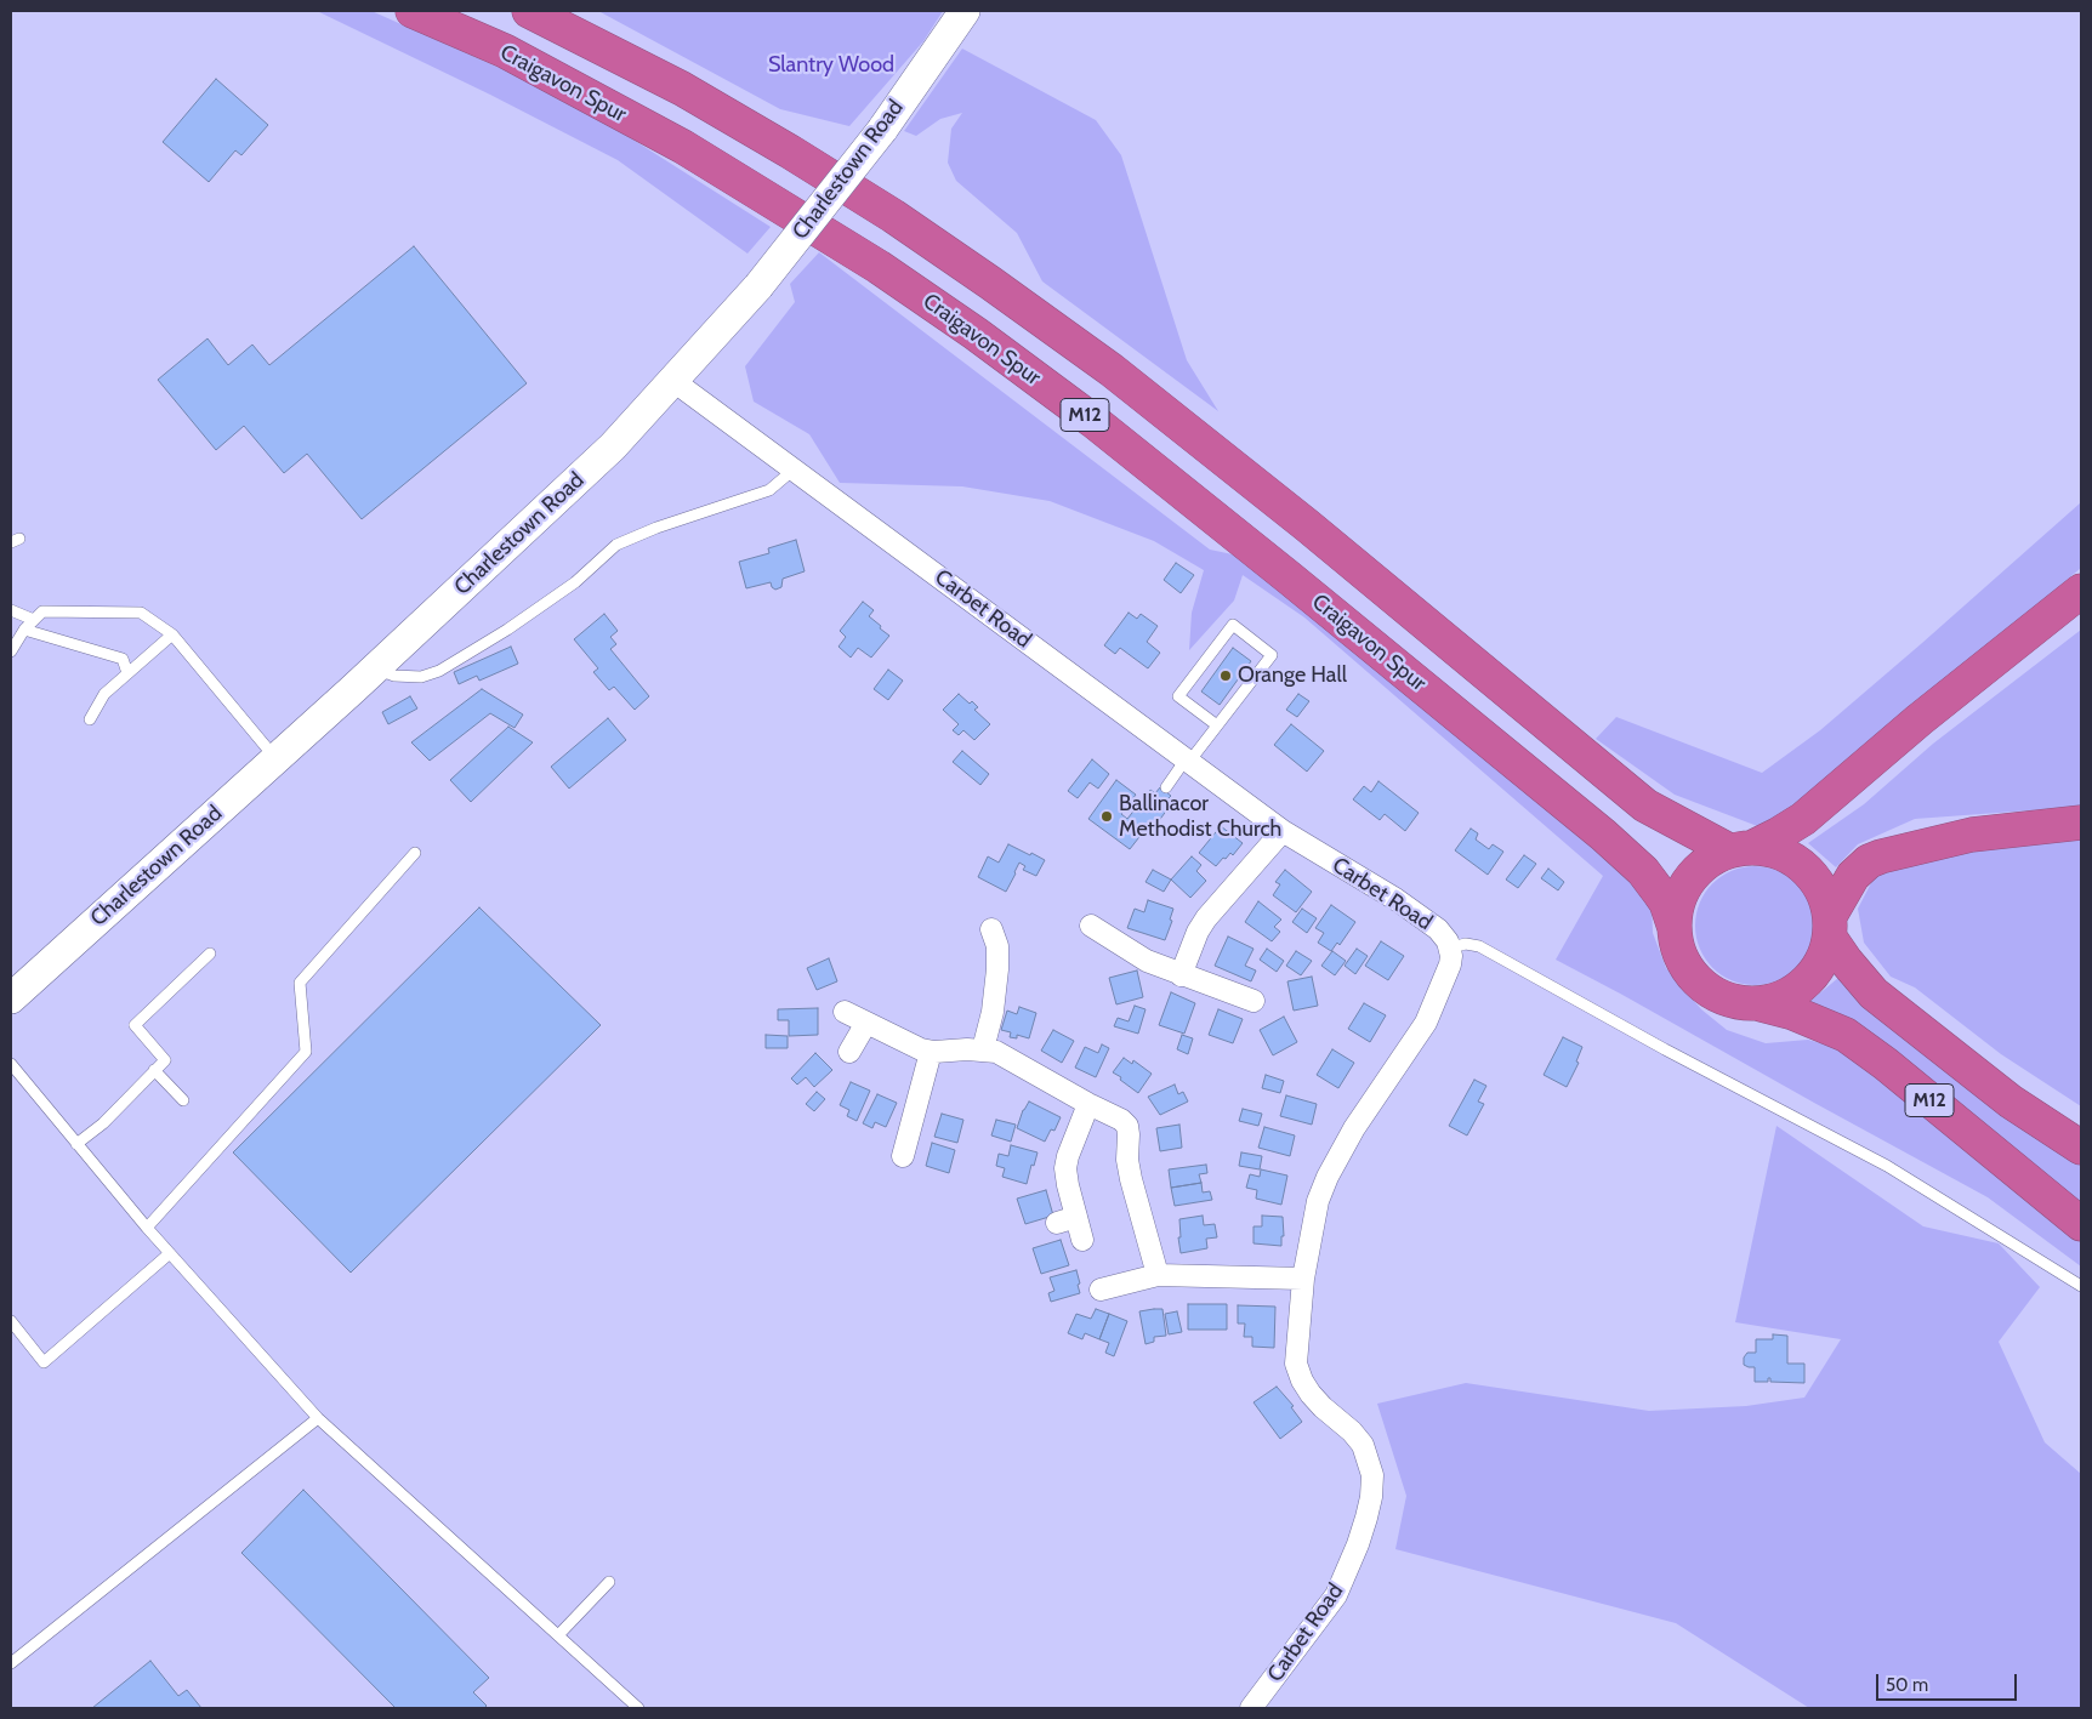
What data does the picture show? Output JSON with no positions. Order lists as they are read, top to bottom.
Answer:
{
  "streets": {
    "highway": ["Craigavon Spur", "M12"],
    "main road": ["Charlestown Road"],
    "street": ["Carbet Road"]
  },
  "crossings": [
    ["Craigavon Spur", "M12"],
    ["Charlestown Road", "Carbet Road"]
  ],
  "parks": ["Slantry Wood"],
  "places": ["Orange Hall", "Ballinacor Methodist Church"],
  "scale_bar": "50 m"
}
